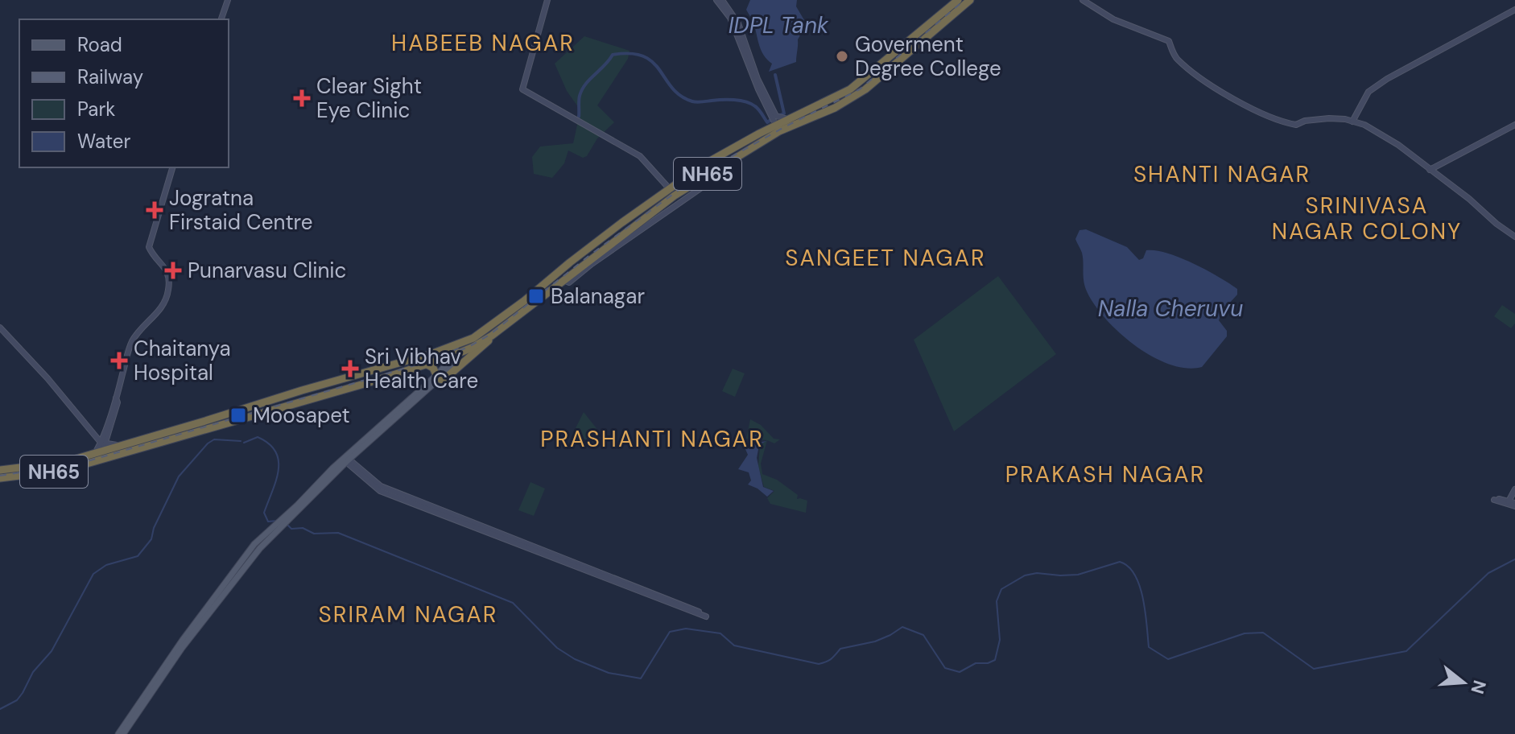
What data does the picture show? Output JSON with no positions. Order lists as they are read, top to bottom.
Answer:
{
  "streets": {
    "highway": ["NH65"]
  },
  "districts": [
    "HABEEB NAGAR",
    "SHANTI NAGAR",
    "SRINIVASA NAGAR COLONY",
    "SANGEET NAGAR",
    "PRASHANTI NAGAR",
    "PRAKASH NAGAR",
    "SRIRAM NAGAR"
  ],
  "water": ["IDPL Tank", "Nalla Cheruvu"],
  "places": {
    "other": ["Goverment Degree College"],
    "health": [
      "Clear Sight Eye Clinic",
      "Jogratna Firstaid Centre",
      "Punarvasu Clinic",
      "Chaitanya Hospital",
      "Sri Vibhav Health Care"
    ],
    "transit": ["Balanagar", "Moosapet"]
  },
  "legend": [
    "Road",
    "Railway",
    "Park",
    "Water"
  ],
  "north": "right"
}
